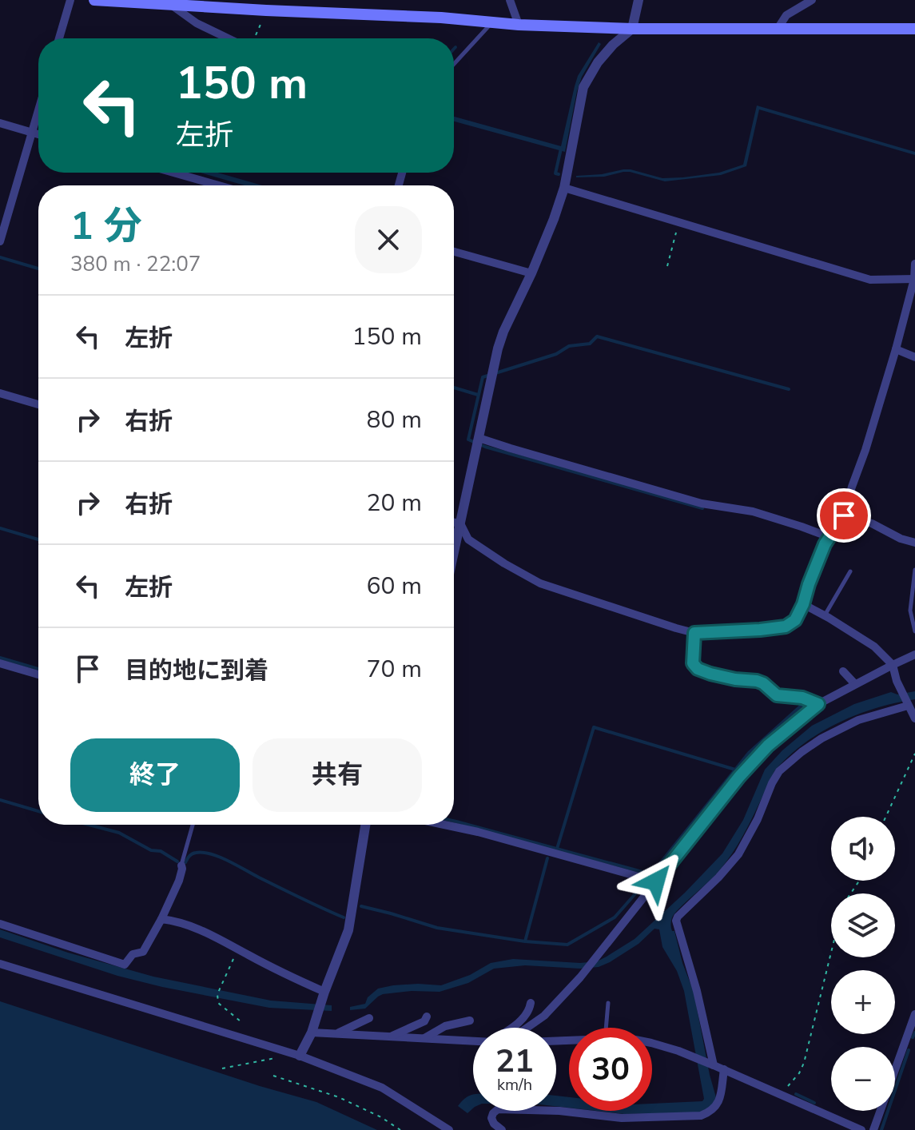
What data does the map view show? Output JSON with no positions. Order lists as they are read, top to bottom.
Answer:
{
  "page": {
    "turn": ["150 m", "左折"],
    "heading": ["1 分", "380 m · 22:07"],
    "list": [
      {
        "name": "左折",
        "value": "150 m"
      },
      {
        "name": "右折",
        "value": "80 m"
      },
      {
        "name": "右折",
        "value": "20 m"
      },
      {
        "name": "左折",
        "value": "60 m"
      },
      {
        "name": "目的地に到着",
        "value": "70 m"
      }
    ],
    "buttons": ["終了", "共有"],
    "map_buttons": ["+", "−"],
    "speed": "21 km/h",
    "limit": "30"
  }
}
